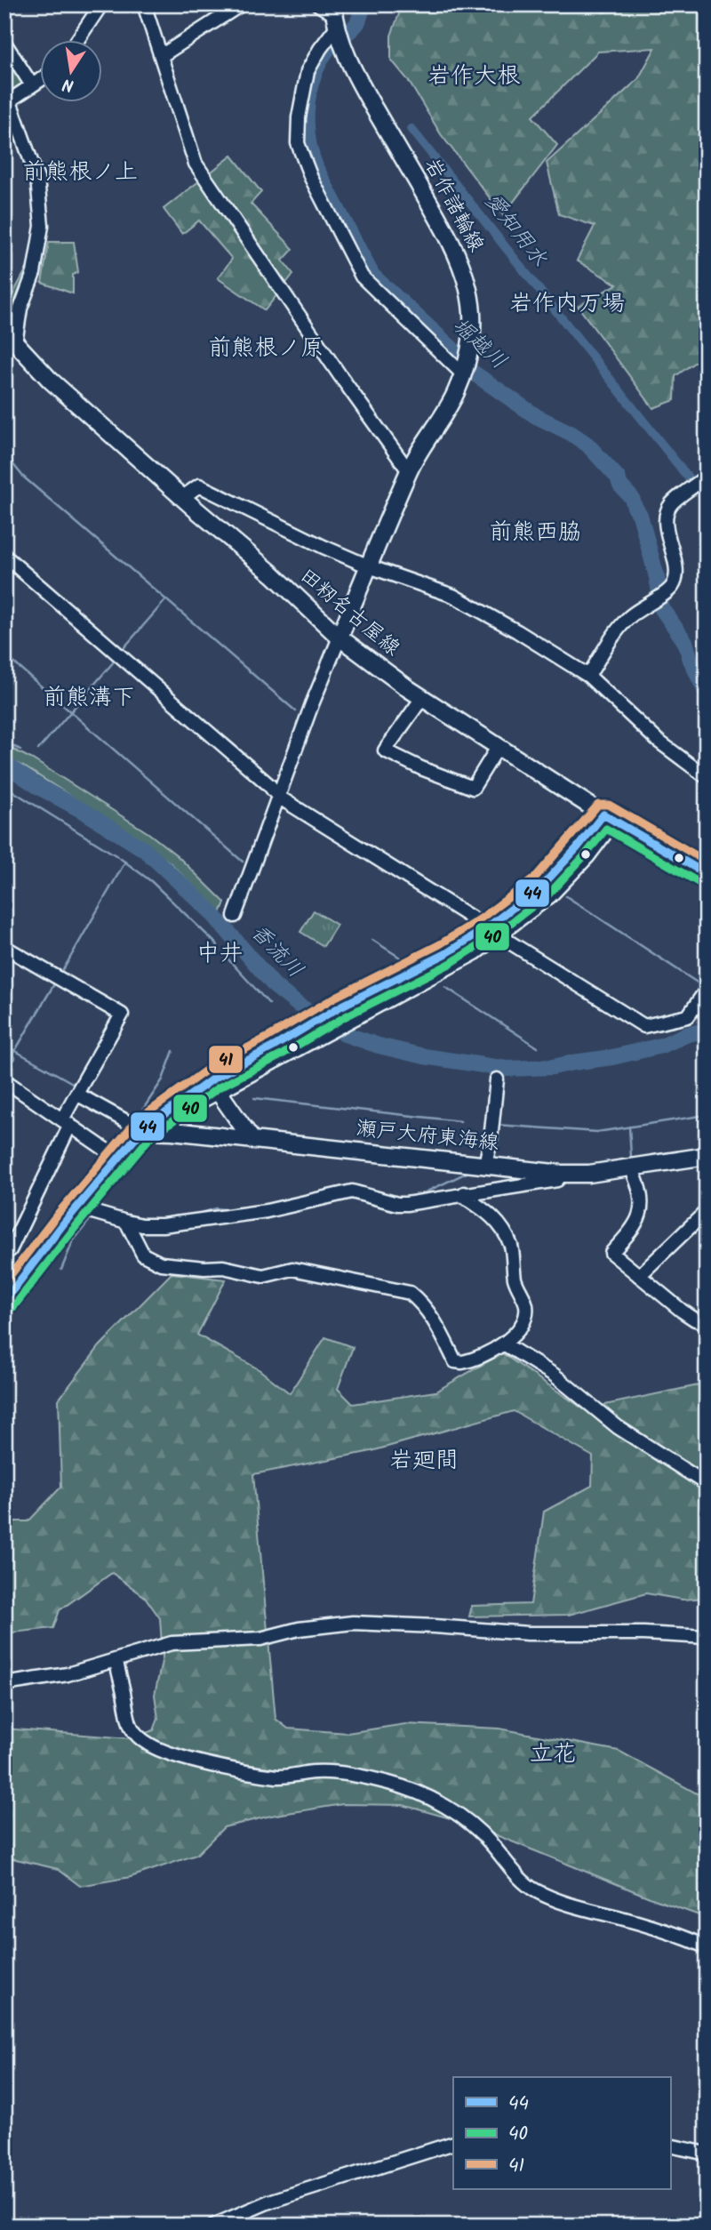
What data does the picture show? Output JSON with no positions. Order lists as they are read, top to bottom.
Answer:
{
  "streets": {
    "main road": ["岩作諸輪線", "田籾名古屋線", "瀬戸大府東海線"]
  },
  "crossings": [
    ["岩作諸輪線", "田籾名古屋線"]
  ],
  "districts": [
    "岩作大根",
    "前熊根ノ上",
    "岩作内万場",
    "前熊根ノ原",
    "前熊西脇",
    "前熊溝下",
    "中井",
    "岩廻間",
    "立花"
  ],
  "water": ["愛知用水", "堀越川", "香流川"],
  "lines": ["transit line 41", "transit line 44", "transit line 40"],
  "legend": ["44", "40", "41"],
  "north": "bottom"
}
